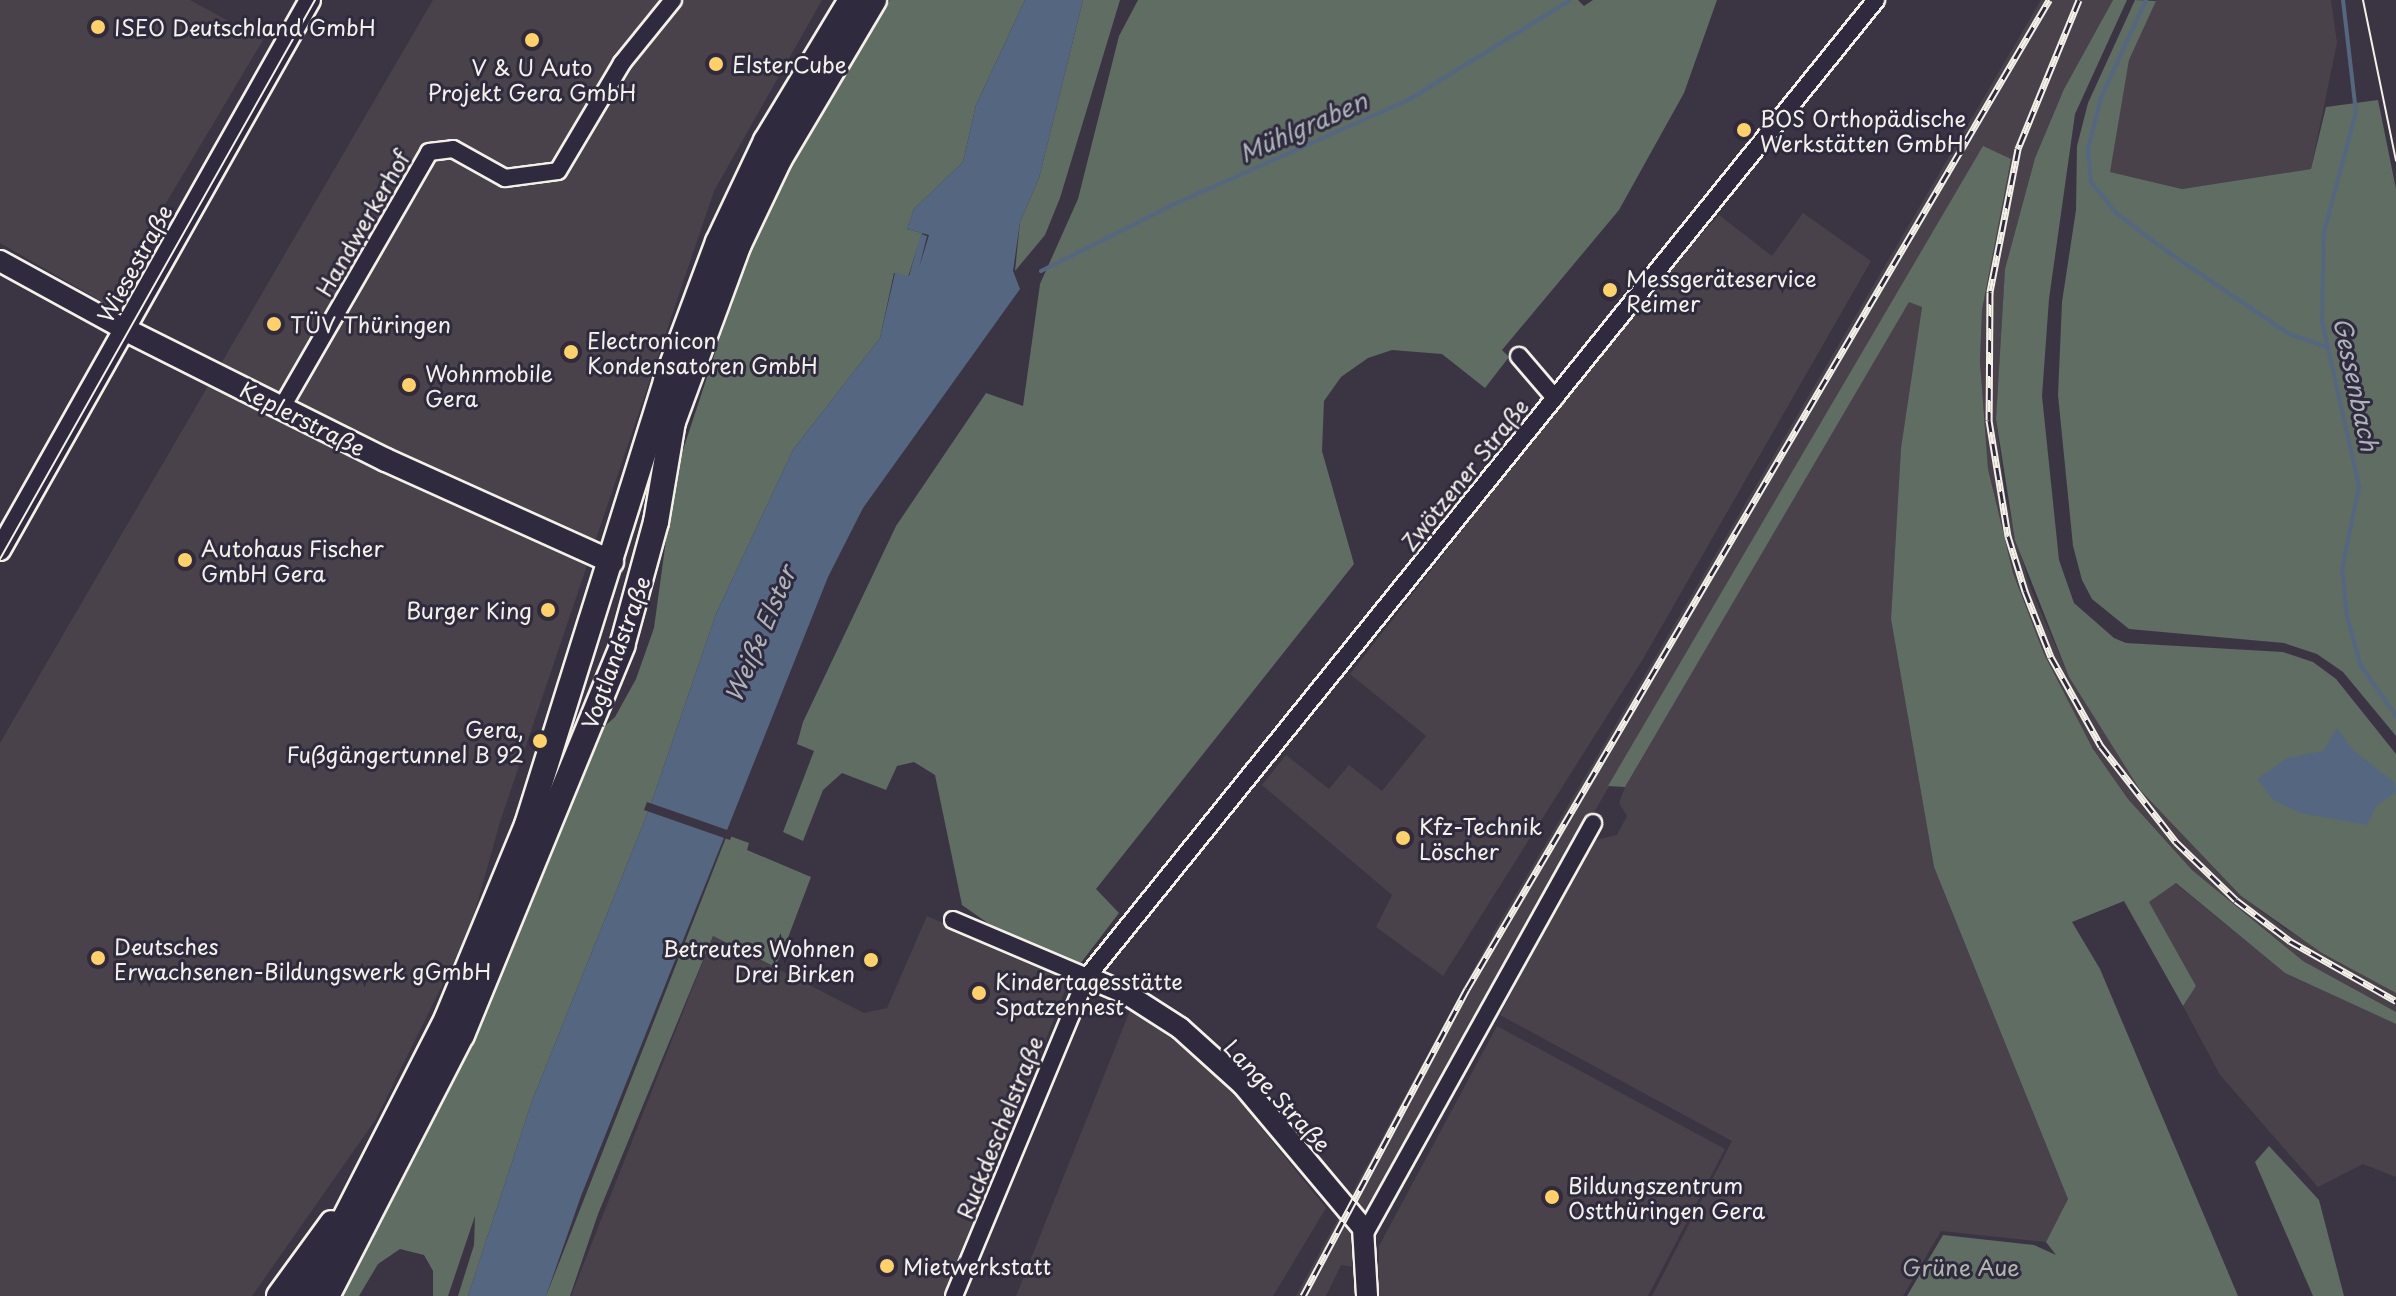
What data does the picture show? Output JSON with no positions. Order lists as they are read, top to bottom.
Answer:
{
  "streets": {
    "main road": ["Keplerstraße", "Vogtlandstraße"],
    "street": [
      "Handwerkerhof",
      "Wiesestraße",
      "Zwötzener Straße",
      "Lange Straße",
      "Ruckdeschelstraße"
    ]
  },
  "crossings": [
    ["Handwerkerhof", "Keplerstraße"],
    ["Wiesestraße", "Keplerstraße"],
    ["Keplerstraße", "Vogtlandstraße"],
    ["Zwötzener Straße", "Lange Straße"],
    ["Zwötzener Straße", "Ruckdeschelstraße"],
    ["Lange Straße", "Ruckdeschelstraße"]
  ],
  "water": ["Mühlgraben", "Gessenbach", "Weiße Elster"],
  "parks": ["Grüne Aue"],
  "places": [
    "ISEO Deutschland GmbH",
    "V & U Auto Projekt Gera GmbH",
    "ElsterCube",
    "BOS Orthopädische Werkstätten GmbH",
    "Messgeräteservice Reimer",
    "TÜV Thüringen",
    "Electronicon Kondensatoren GmbH",
    "Wohnmobile Gera",
    "Autohaus Fischer GmbH Gera",
    "Burger King",
    "Gera, Fußgängertunnel B 92",
    "Kfz-Technik Löscher",
    "Deutsches Erwachsenen-Bildungswerk gGmbH",
    "Betreutes Wohnen Drei Birken",
    "Kindertagesstätte Spatzennest",
    "Bildungszentrum Ostthüringen Gera",
    "Mietwerkstatt"
  ]
}
